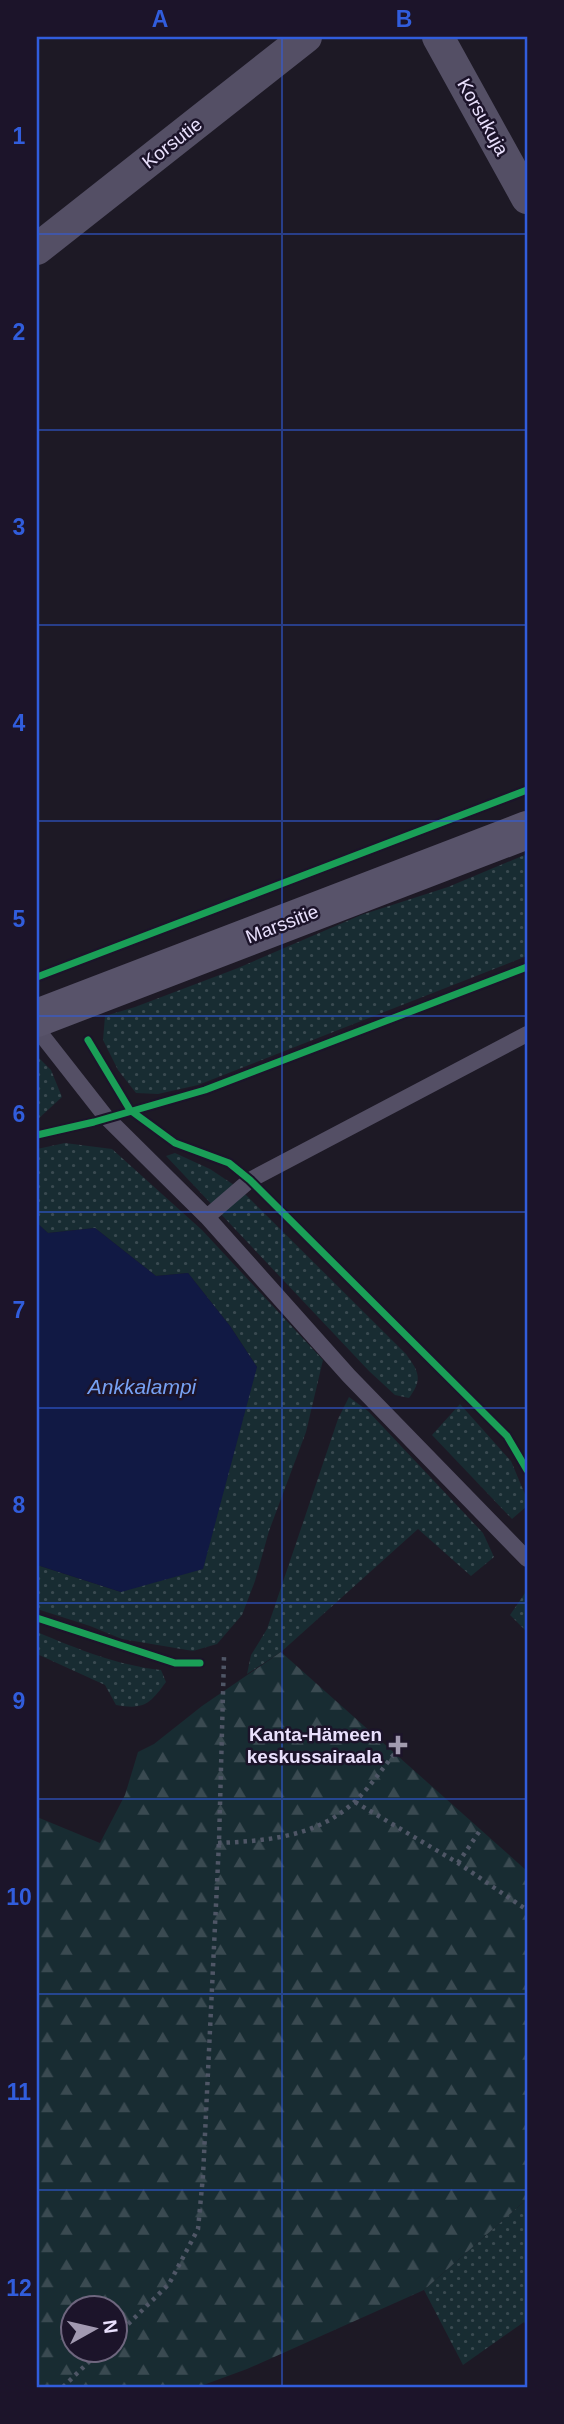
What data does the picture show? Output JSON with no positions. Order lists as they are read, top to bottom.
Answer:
{
  "streets": {
    "main road": ["Marssitie"],
    "street": ["Korsukuja", "Korsutie"]
  },
  "water": ["Ankkalampi"],
  "places": {
    "health": ["Kanta-Hämeen keskussairaala"]
  },
  "north": "right",
  "grid": {
    "columns": ["A", "B"],
    "rows": [
      "1",
      "2",
      "3",
      "4",
      "5",
      "6",
      "7",
      "8",
      "9",
      "10",
      "11",
      "12"
    ]
  }
}
